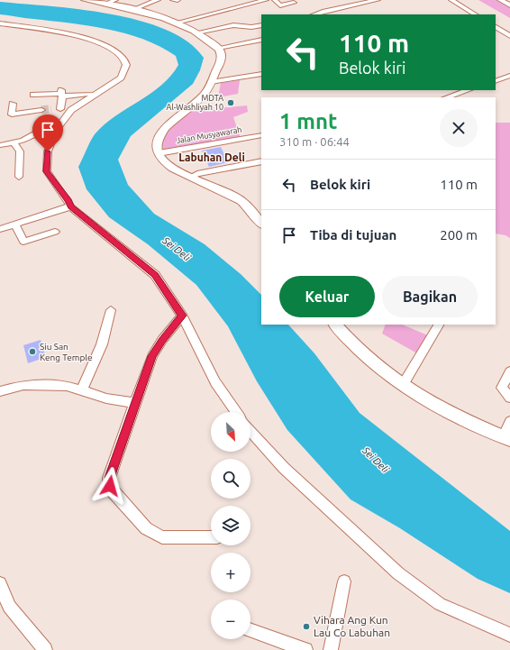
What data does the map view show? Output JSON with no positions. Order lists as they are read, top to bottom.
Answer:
{
  "streets": {
    "street": ["Jalan Musyawarah"]
  },
  "districts": ["Labuhan Deli"],
  "water": ["Sei Deli"],
  "places": ["MDTA Al-Washliyah 10", "Siu San Keng Temple", "Vihara Ang Kun Lau Co Labuhan"],
  "north": "bottom right",
  "page": {
    "turn": ["110 m", "Belok kiri"],
    "heading": ["1 mnt", "310 m · 06:44"],
    "list": [
      {
        "name": "Belok kiri",
        "value": "110 m"
      },
      {
        "name": "Tiba di tujuan",
        "value": "200 m"
      }
    ],
    "buttons": ["Keluar", "Bagikan"],
    "map_buttons": ["+", "−"]
  }
}
